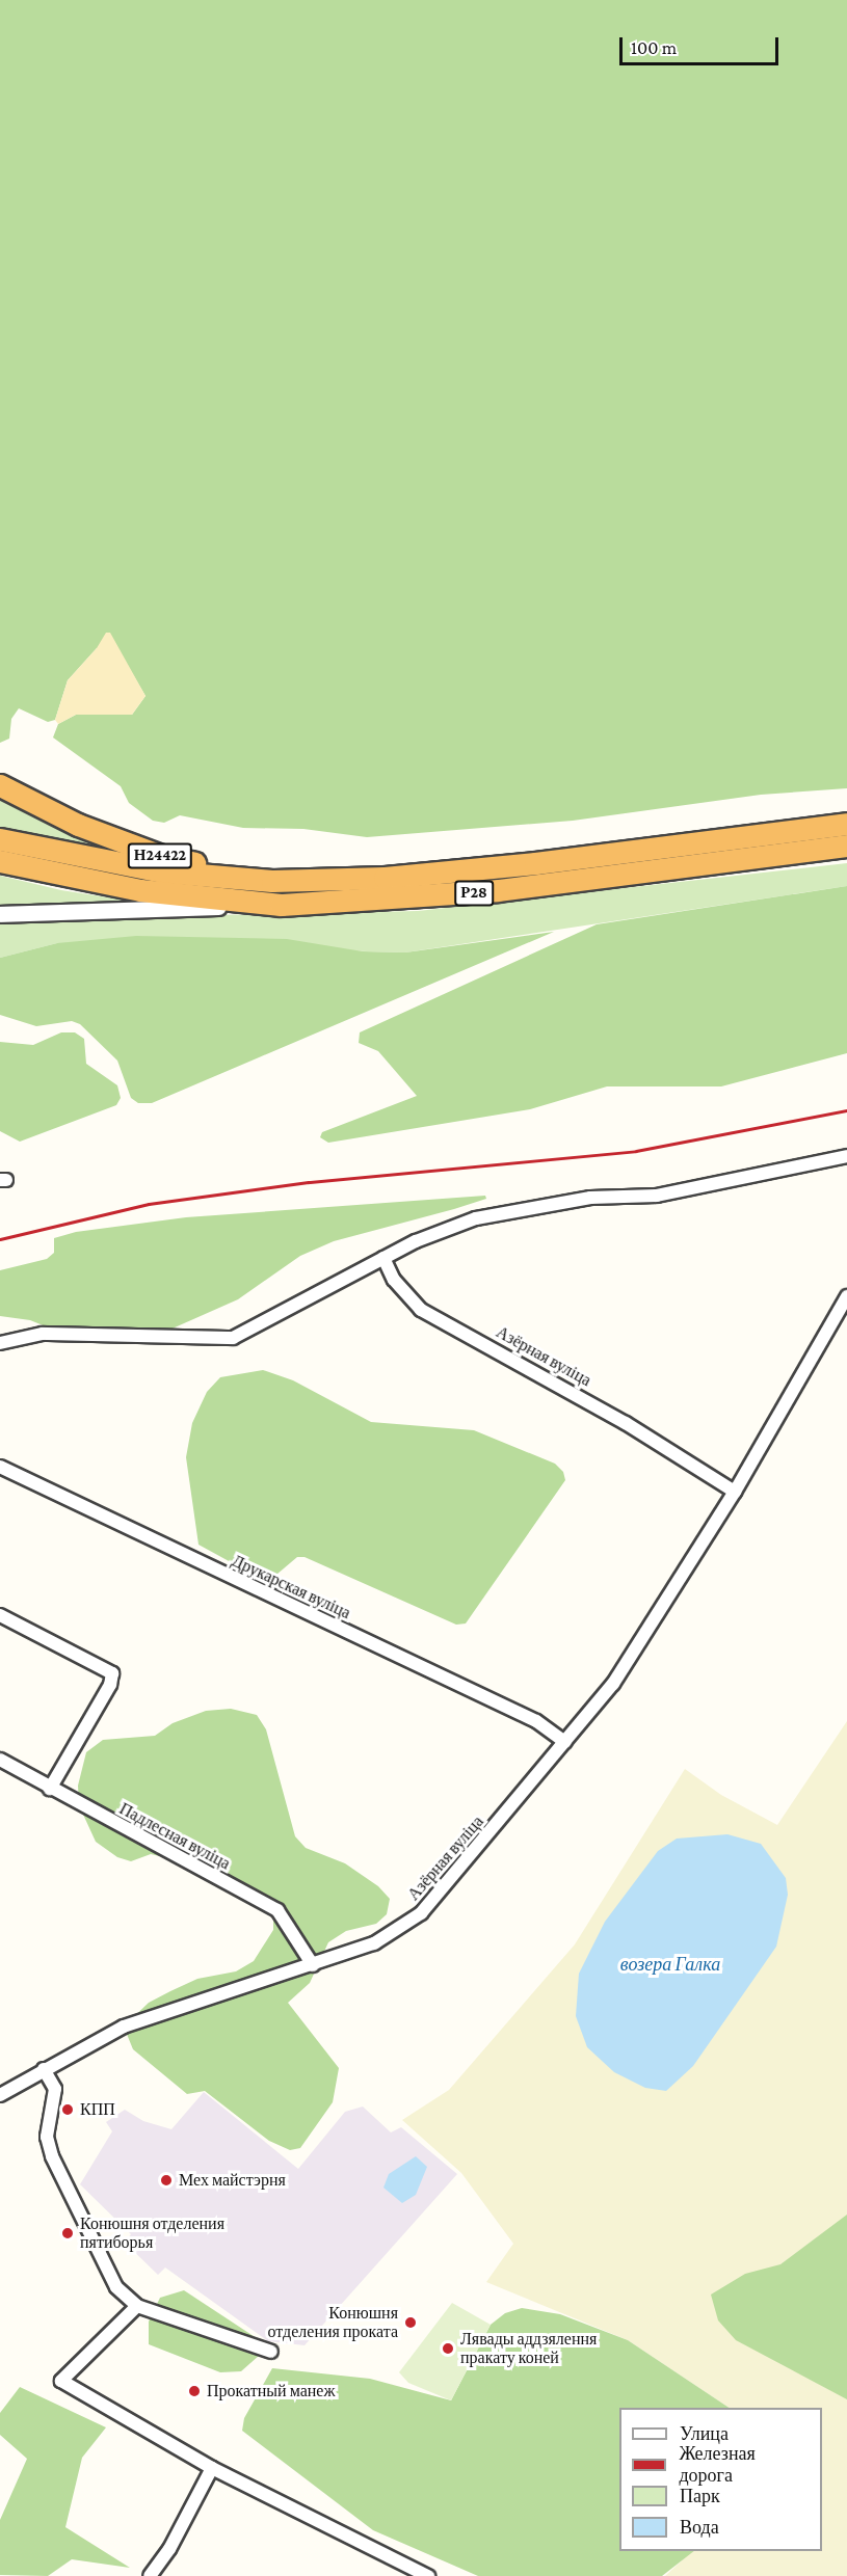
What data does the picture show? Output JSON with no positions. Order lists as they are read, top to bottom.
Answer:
{
  "streets": {
    "highway": ["Н24422", "Р28"],
    "street": ["Азёрная вуліца", "Друкарская вуліца", "Падлесная вуліца"]
  },
  "crossings": [
    ["Н24422", "Р28"],
    ["Азёрная вуліца", "Друкарская вуліца"],
    ["Азёрная вуліца", "Падлесная вуліца"]
  ],
  "water": ["возера Галка"],
  "places": [
    "КПП",
    "Мех майстэрня",
    "Конюшня отделения пятиборья",
    "Конюшня отделения проката",
    "Лявады аддзялення пракату коней",
    "Прокатный манеж"
  ],
  "legend": [
    "Улица",
    "Железная дорога",
    "Парк",
    "Вода"
  ],
  "scale_bar": "100 m"
}
